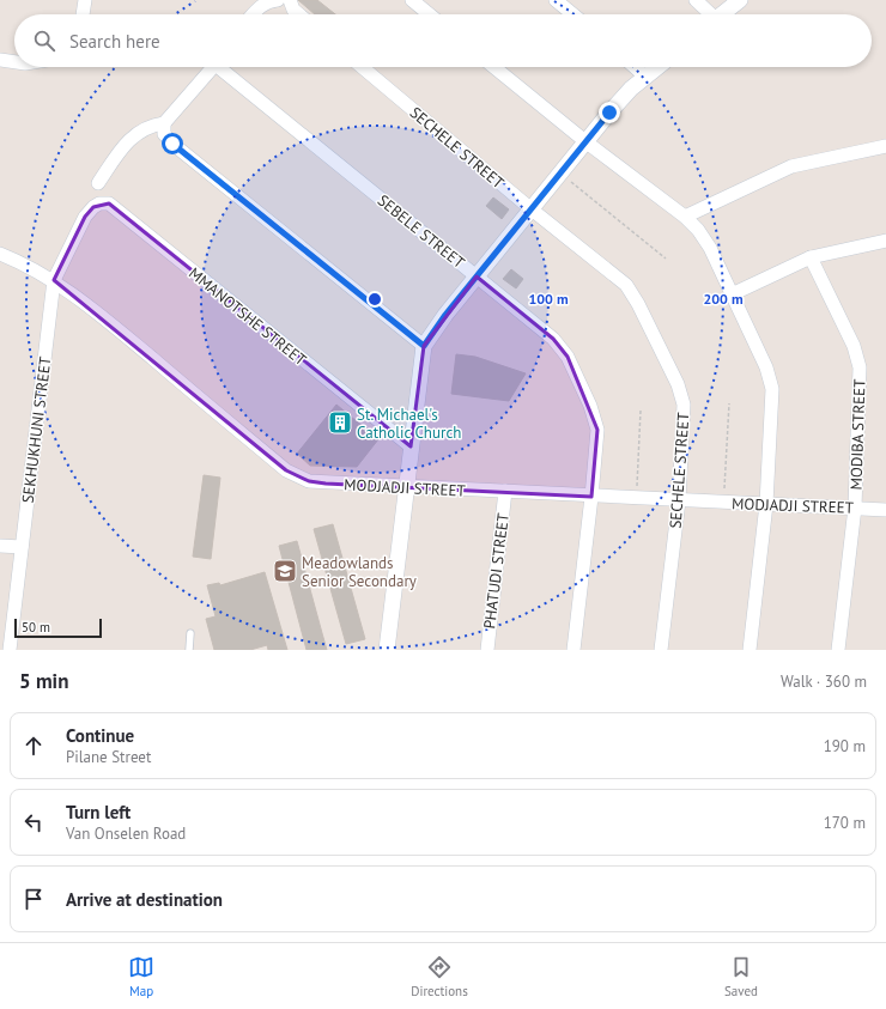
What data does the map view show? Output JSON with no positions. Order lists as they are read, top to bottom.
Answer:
{
  "streets": {
    "street": [
      "SECHELE STREET",
      "SEBELE STREET",
      "MMANOTSHE STREET",
      "SEKHUKHUNI STREET",
      "MODIBA STREET",
      "MODJADJI STREET",
      "PHATUDI STREET"
    ]
  },
  "crossings": [
    ["SECHELE STREET", "MODJADJI STREET"],
    ["SEBELE STREET", "MODJADJI STREET"],
    ["MMANOTSHE STREET", "SEKHUKHUNI STREET"],
    ["SEKHUKHUNI STREET", "MODJADJI STREET"],
    ["MODIBA STREET", "MODJADJI STREET"],
    ["MODJADJI STREET", "PHATUDI STREET"]
  ],
  "places": {
    "building": ["St. Michael's Catholic Church"],
    "school or university": ["Meadowlands Senior Secondary"]
  },
  "scale_bar": "50 m",
  "page": {
    "search": "Search here",
    "scale": "50 m",
    "heading": ["5 min", "Walk · 360 m"],
    "list": [
      ["Continue", "Pilane Street", "190 m"],
      ["Turn left", "Van Onselen Road", "170 m"],
      "Arrive at destination"
    ],
    "nav": ["Map", "Directions", "Saved"]
  },
  "rings": ["100 m", "200 m"]
}
